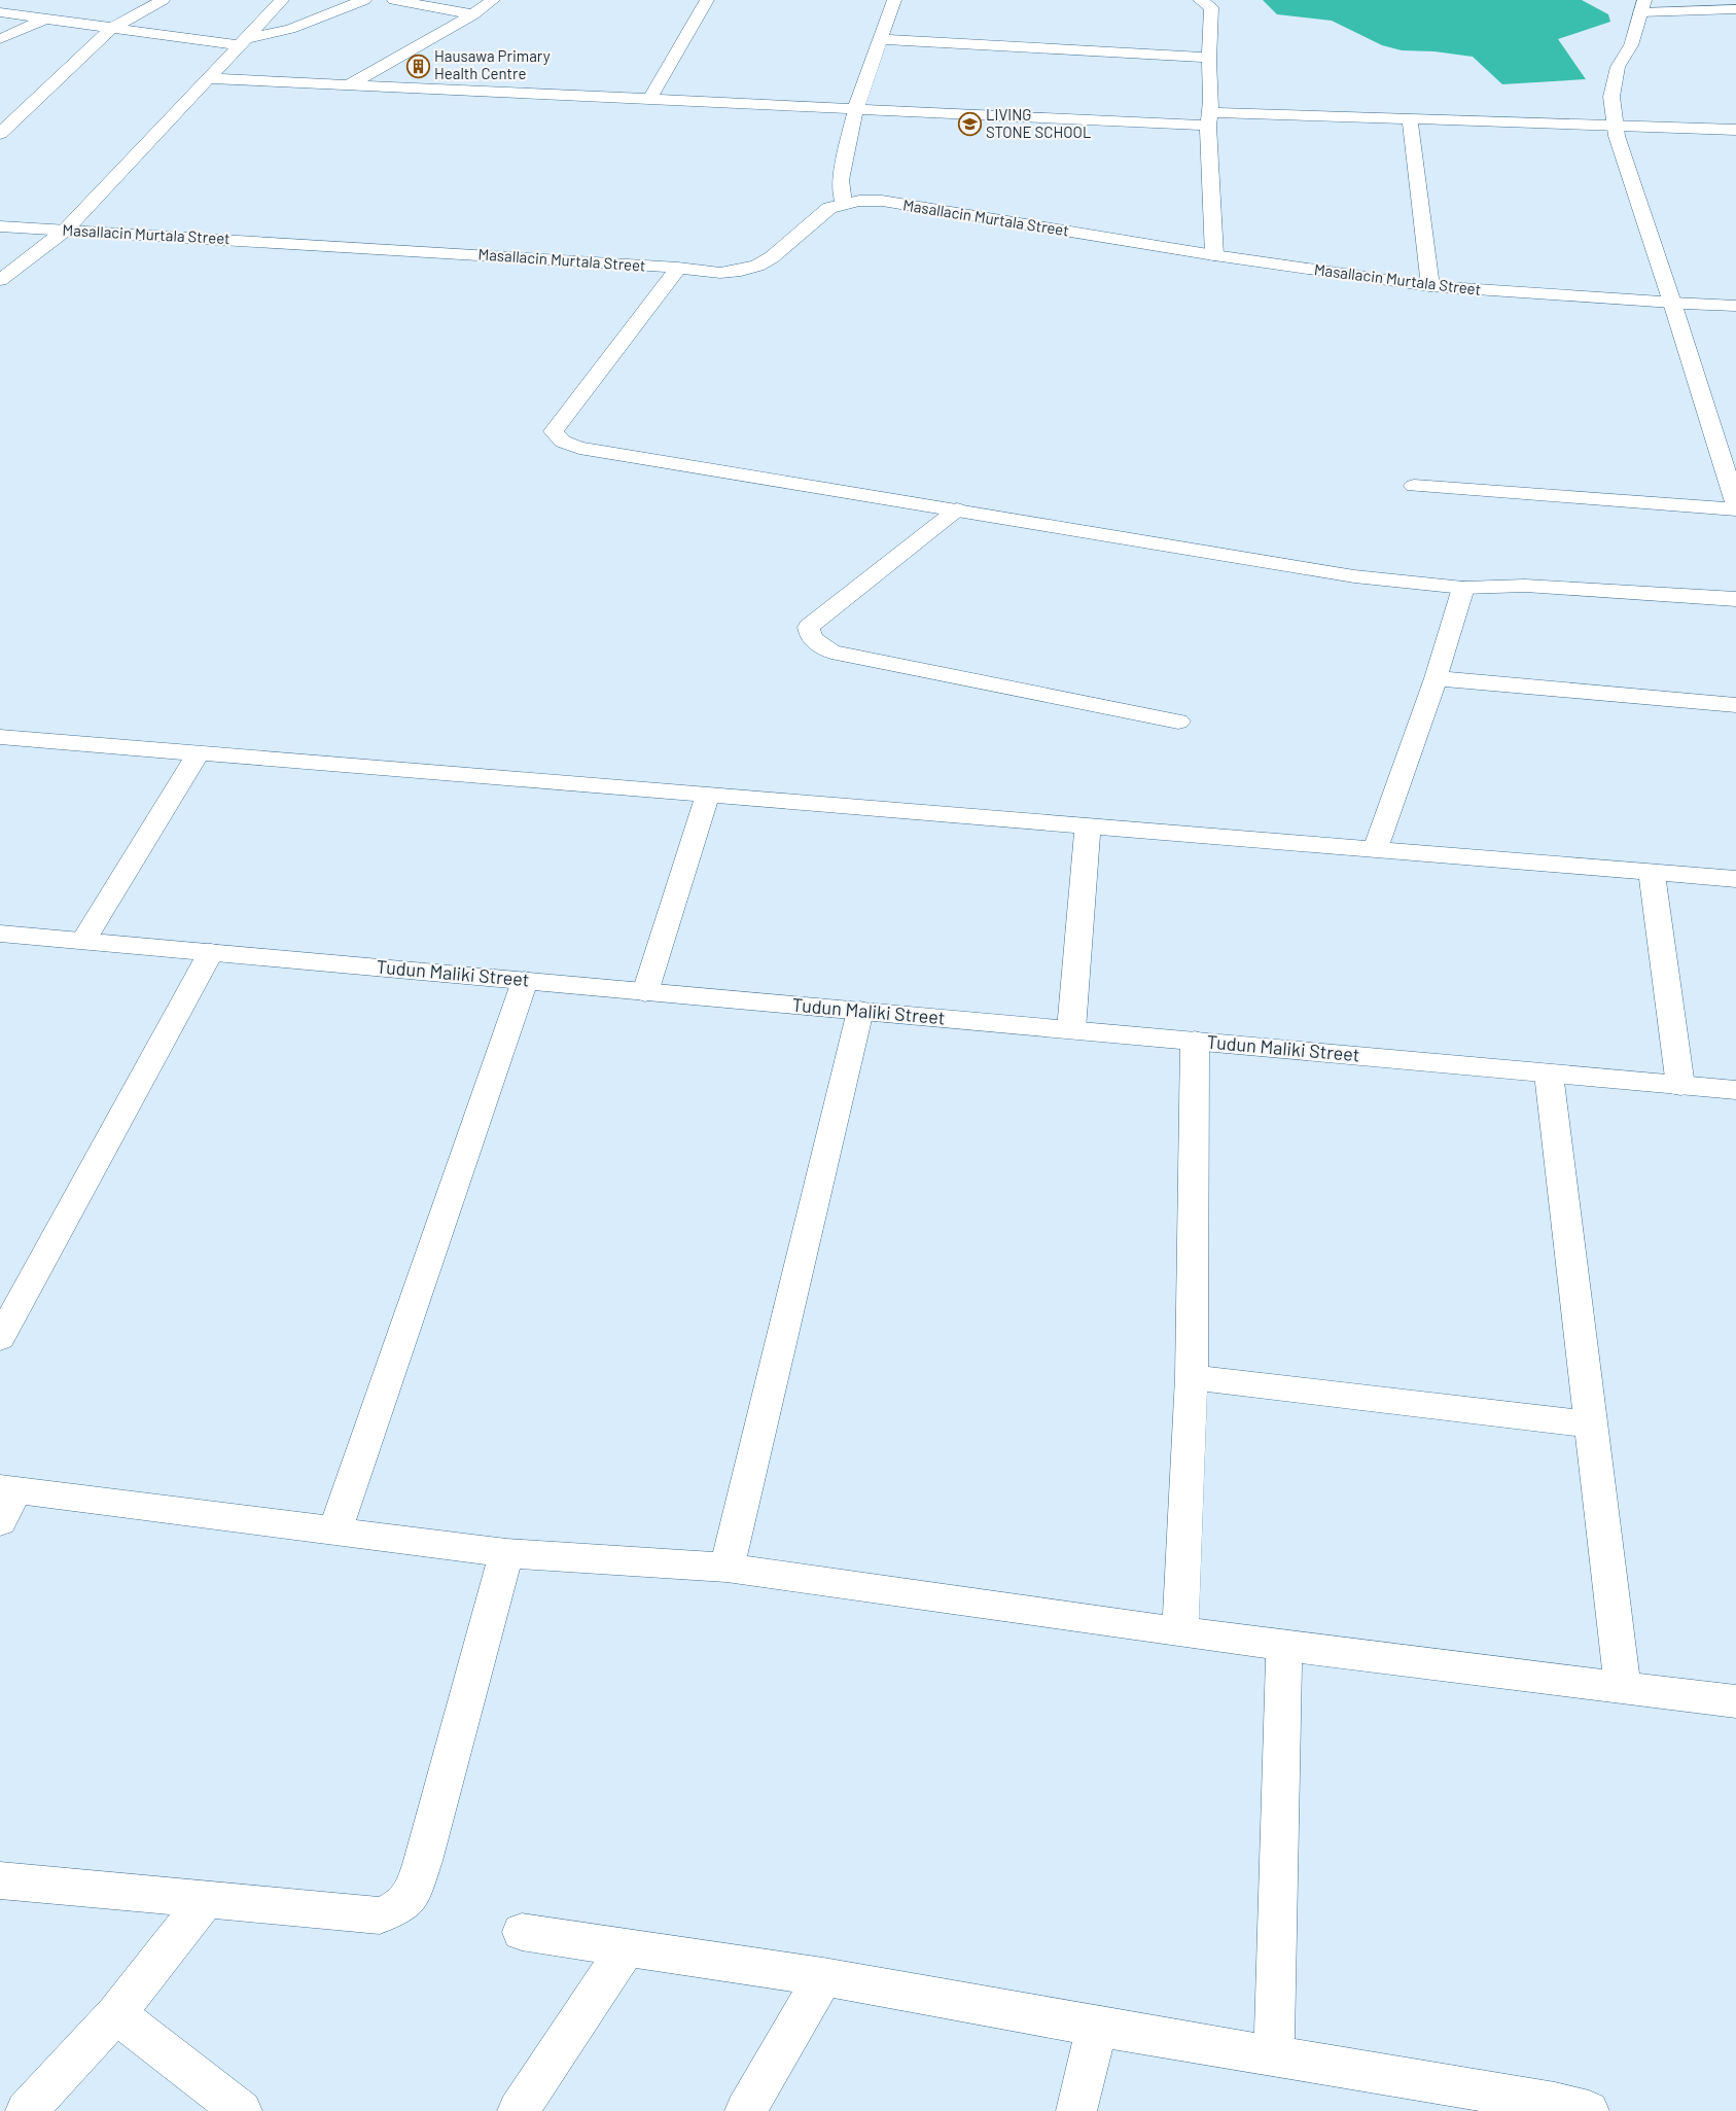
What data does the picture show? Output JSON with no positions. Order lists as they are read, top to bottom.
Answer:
{
  "streets": {
    "street": ["Masallacin Murtala Street", "Tudun Maliki Street"]
  },
  "places": {
    "building": ["Hausawa Primary Health Centre"],
    "school or university": ["LIVING STONE SCHOOL"]
  }
}
